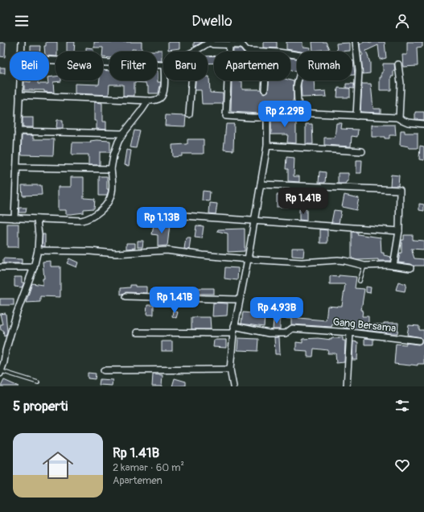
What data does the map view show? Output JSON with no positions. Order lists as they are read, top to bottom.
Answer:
{
  "streets": {
    "street": ["Gang Bersama"]
  },
  "page": {
    "header": "Dwello",
    "chip": [
      "Beli",
      "Sewa",
      "Filter",
      "Baru",
      "Apartemen",
      "Rumah"
    ],
    "price": [
      "Rp 2.29B",
      "Rp 1.41B",
      "Rp 1.13B",
      "Rp 1.41B",
      "Rp 4.93B"
    ],
    "heading": "5 properti",
    "list": [
      {
        "name": "Rp 1.41B",
        "note": "2 kamar · 60 m² · Apartemen"
      }
    ]
  }
}
